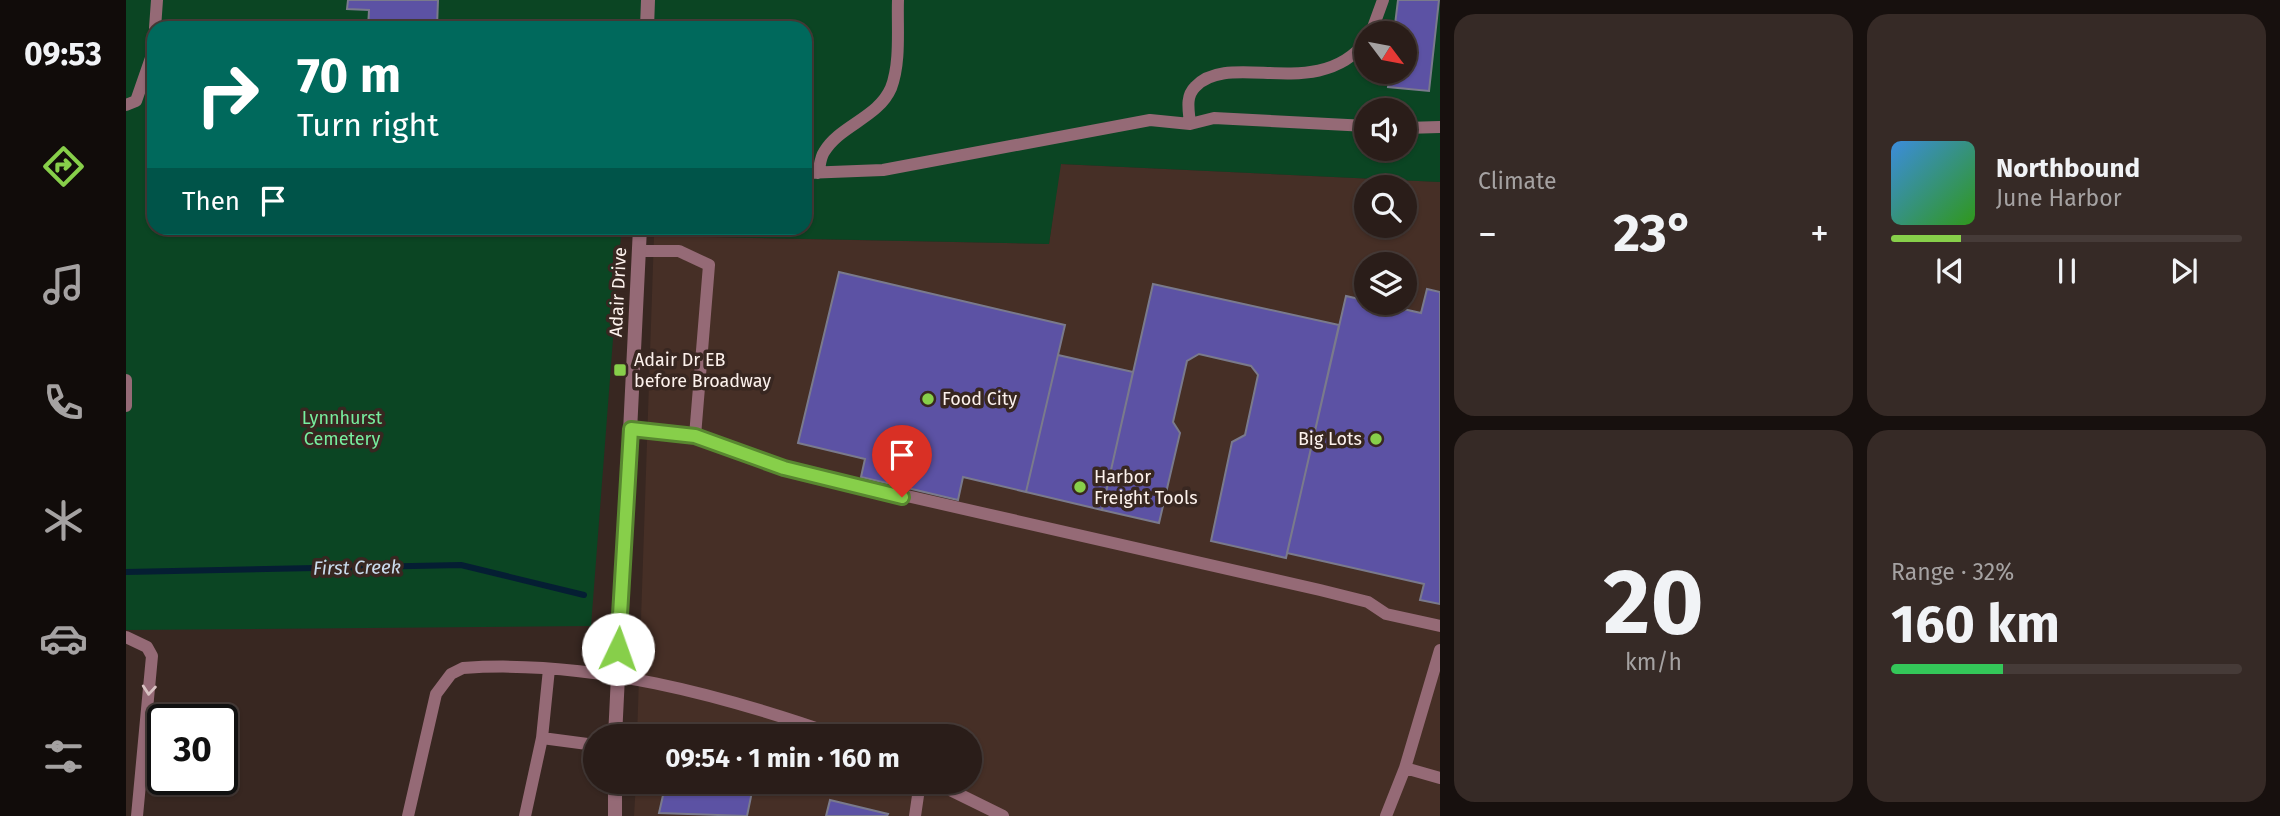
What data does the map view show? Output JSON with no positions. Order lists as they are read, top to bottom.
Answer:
{
  "streets": {
    "street": ["Adair Drive"]
  },
  "water": ["First Creek"],
  "parks": ["Lynnhurst Cemetery"],
  "places": {
    "transit": ["Adair Dr EB before Broadway"],
    "other": ["Food City", "Big Lots", "Harbor Freight Tools"]
  },
  "north": "bottom right",
  "page": {
    "tabs": "09:53",
    "tile": [
      "Climate",
      ["20", "km/h"],
      ["Range · 32%", "160 km"]
    ],
    "turn": ["70 m", "Turn right"],
    "song": ["Northbound", "June Harbor"],
    "then": "Then",
    "heat": ["−", "23°", "+"],
    "limit": "30",
    "trip": "09:54 · 1 min · 160 m"
  }
}
